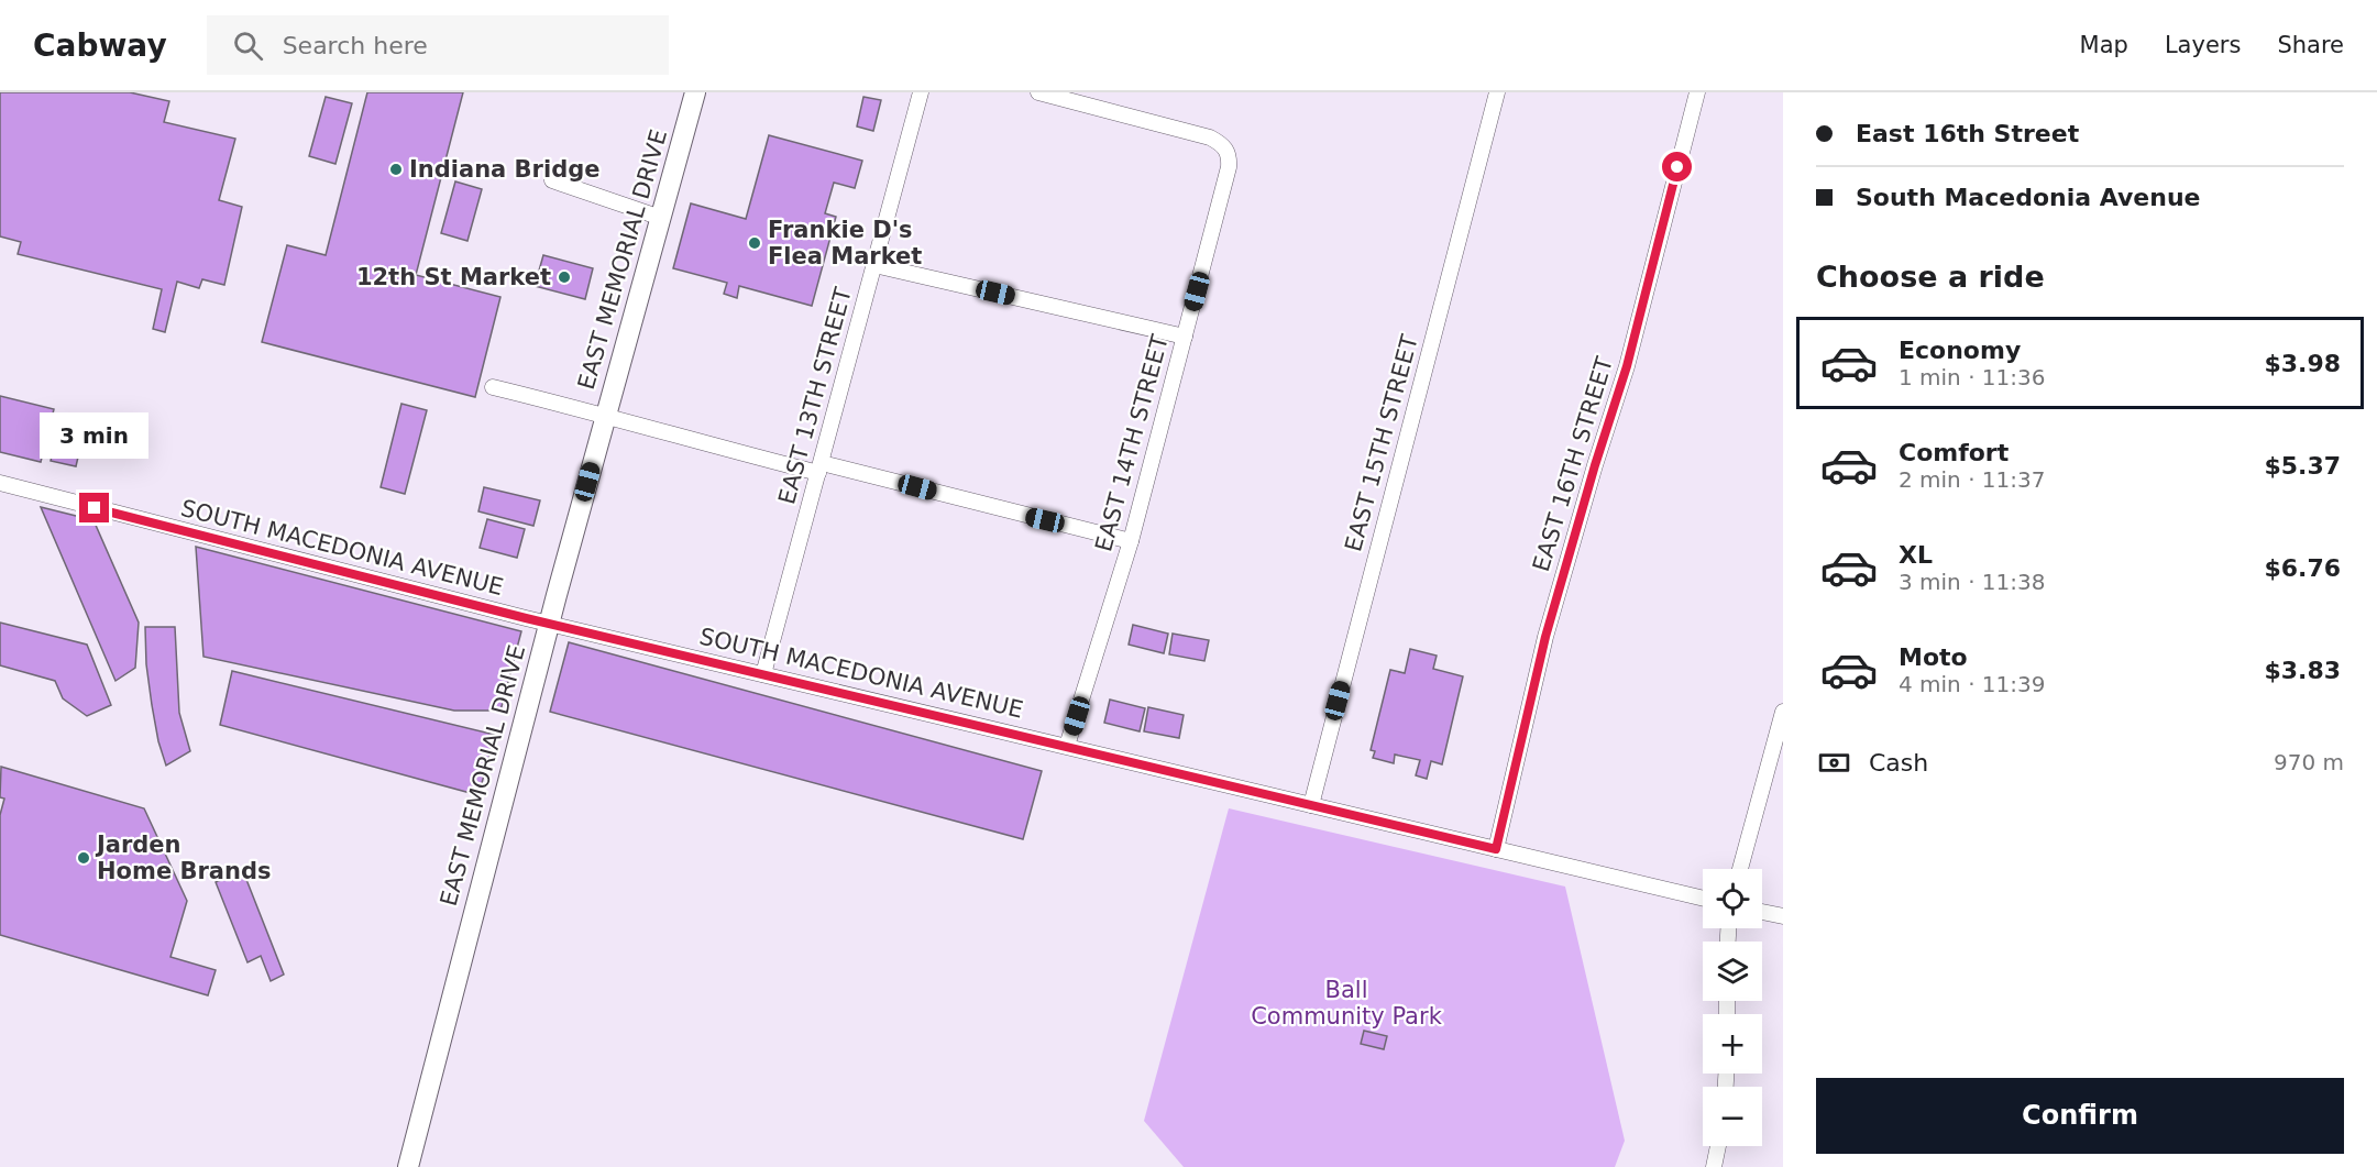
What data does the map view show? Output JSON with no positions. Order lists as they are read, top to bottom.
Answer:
{
  "streets": {
    "main road": ["EAST MEMORIAL DRIVE"],
    "street": [
      "EAST 13TH STREET",
      "EAST 14TH STREET",
      "EAST 15TH STREET",
      "EAST 16TH STREET",
      "SOUTH MACEDONIA AVENUE"
    ]
  },
  "crossings": [
    ["EAST MEMORIAL DRIVE", "SOUTH MACEDONIA AVENUE"],
    ["EAST 13TH STREET", "SOUTH MACEDONIA AVENUE"],
    ["EAST 14TH STREET", "SOUTH MACEDONIA AVENUE"],
    ["EAST 15TH STREET", "SOUTH MACEDONIA AVENUE"],
    ["EAST 16TH STREET", "SOUTH MACEDONIA AVENUE"]
  ],
  "parks": ["Ball Community Park"],
  "places": [
    "Indiana Bridge",
    "Frankie D's Flea Market",
    "12th St Market",
    "Jarden Home Brands"
  ],
  "page": {
    "header": "Cabway",
    "search": "Search here",
    "nav": ["Map", "Layers", "Share"],
    "banner": ["East 16th Street", "South Macedonia Avenue"],
    "heading": "Choose a ride",
    "list": [
      {
        "name": "Economy",
        "note": "1 min · 11:36",
        "value": "$3.98"
      },
      {
        "name": "Comfort",
        "note": "2 min · 11:37",
        "value": "$5.37"
      },
      {
        "name": "XL",
        "note": "3 min · 11:38",
        "value": "$6.76"
      },
      {
        "name": "Moto",
        "note": "4 min · 11:39",
        "value": "$3.83"
      }
    ],
    "bubble": "3 min",
    "pay": ["Cash", "970 m"],
    "map_buttons": ["+", "−"],
    "buttons": "Confirm"
  }
}
